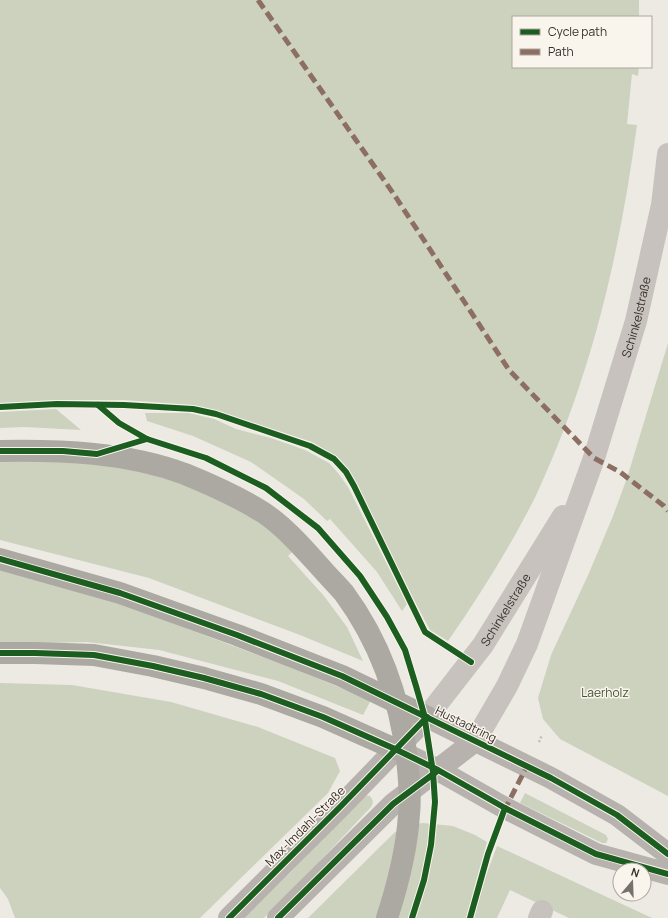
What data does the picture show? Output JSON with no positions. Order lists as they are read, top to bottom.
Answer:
{
  "streets": {
    "street": ["Schinkelstraße", "Hustadtring", "Max-Imdahl-Straße"]
  },
  "crossings": [
    ["Schinkelstraße", "Hustadtring"],
    ["Hustadtring", "Max-Imdahl-Straße"]
  ],
  "parks": ["Laerholz"],
  "legend": ["Cycle path", "Path"],
  "north": "top"
}
